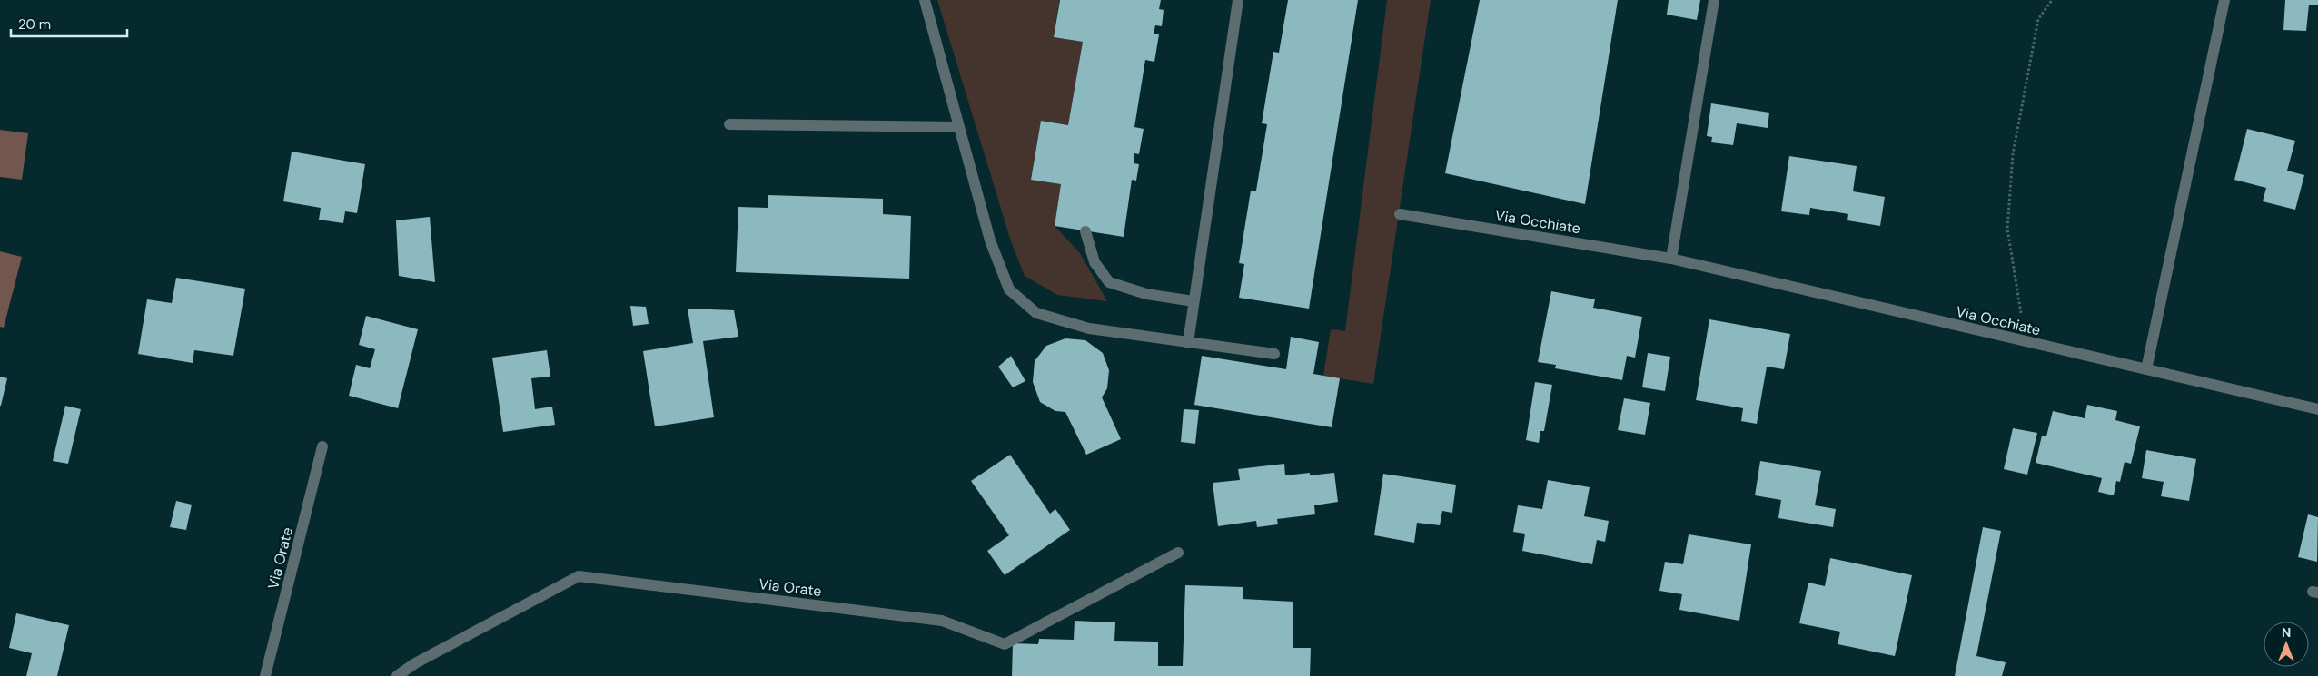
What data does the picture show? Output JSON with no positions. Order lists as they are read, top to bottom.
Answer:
{
  "streets": {
    "street": ["Via Occhiate", "Via Orate"]
  },
  "scale_bar": "20 m",
  "north": "top"
}
